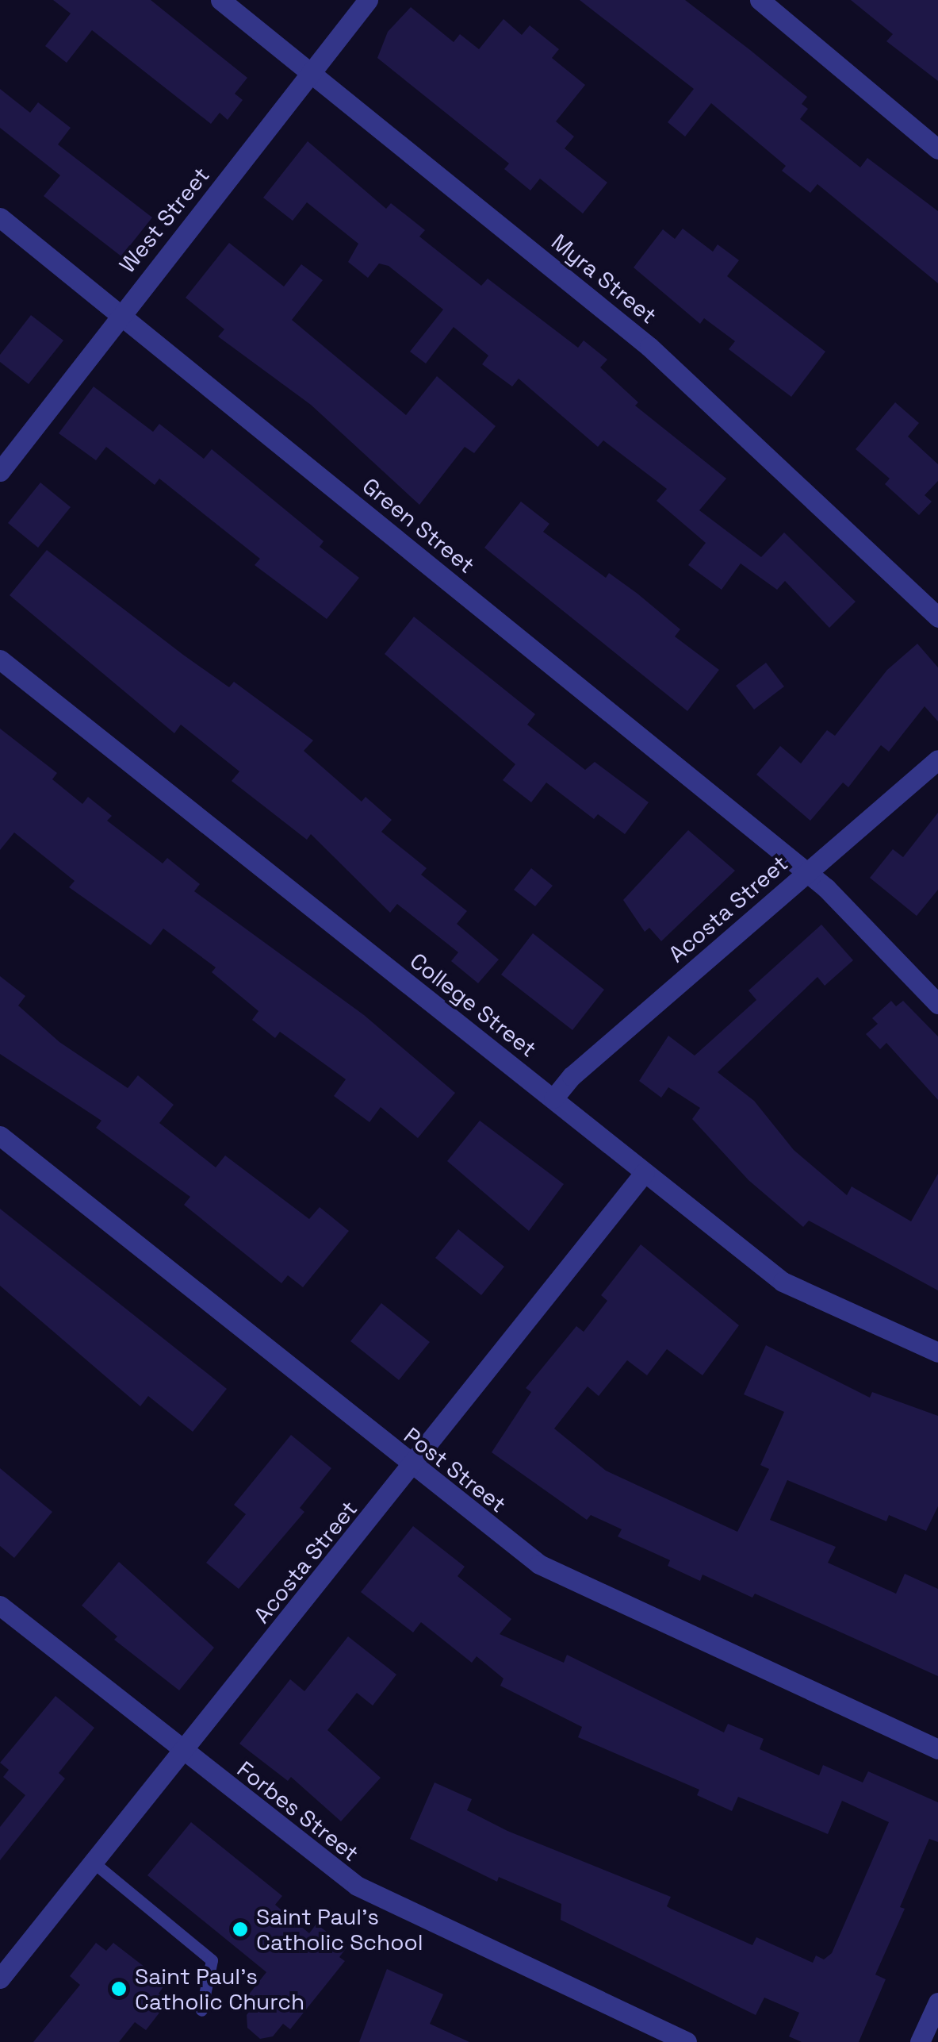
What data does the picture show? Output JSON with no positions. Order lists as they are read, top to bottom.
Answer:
{
  "streets": {
    "street": [
      "West Street",
      "Myra Street",
      "Green Street",
      "Acosta Street",
      "College Street",
      "Post Street",
      "Forbes Street"
    ]
  },
  "crossings": [
    ["West Street", "Myra Street"],
    ["West Street", "Green Street"],
    ["Green Street", "Acosta Street"],
    ["Acosta Street", "College Street"],
    ["Acosta Street", "Post Street"],
    ["Acosta Street", "Forbes Street"]
  ],
  "places": ["Saint Paul's Catholic School", "Saint Paul's Catholic Church"]
}
